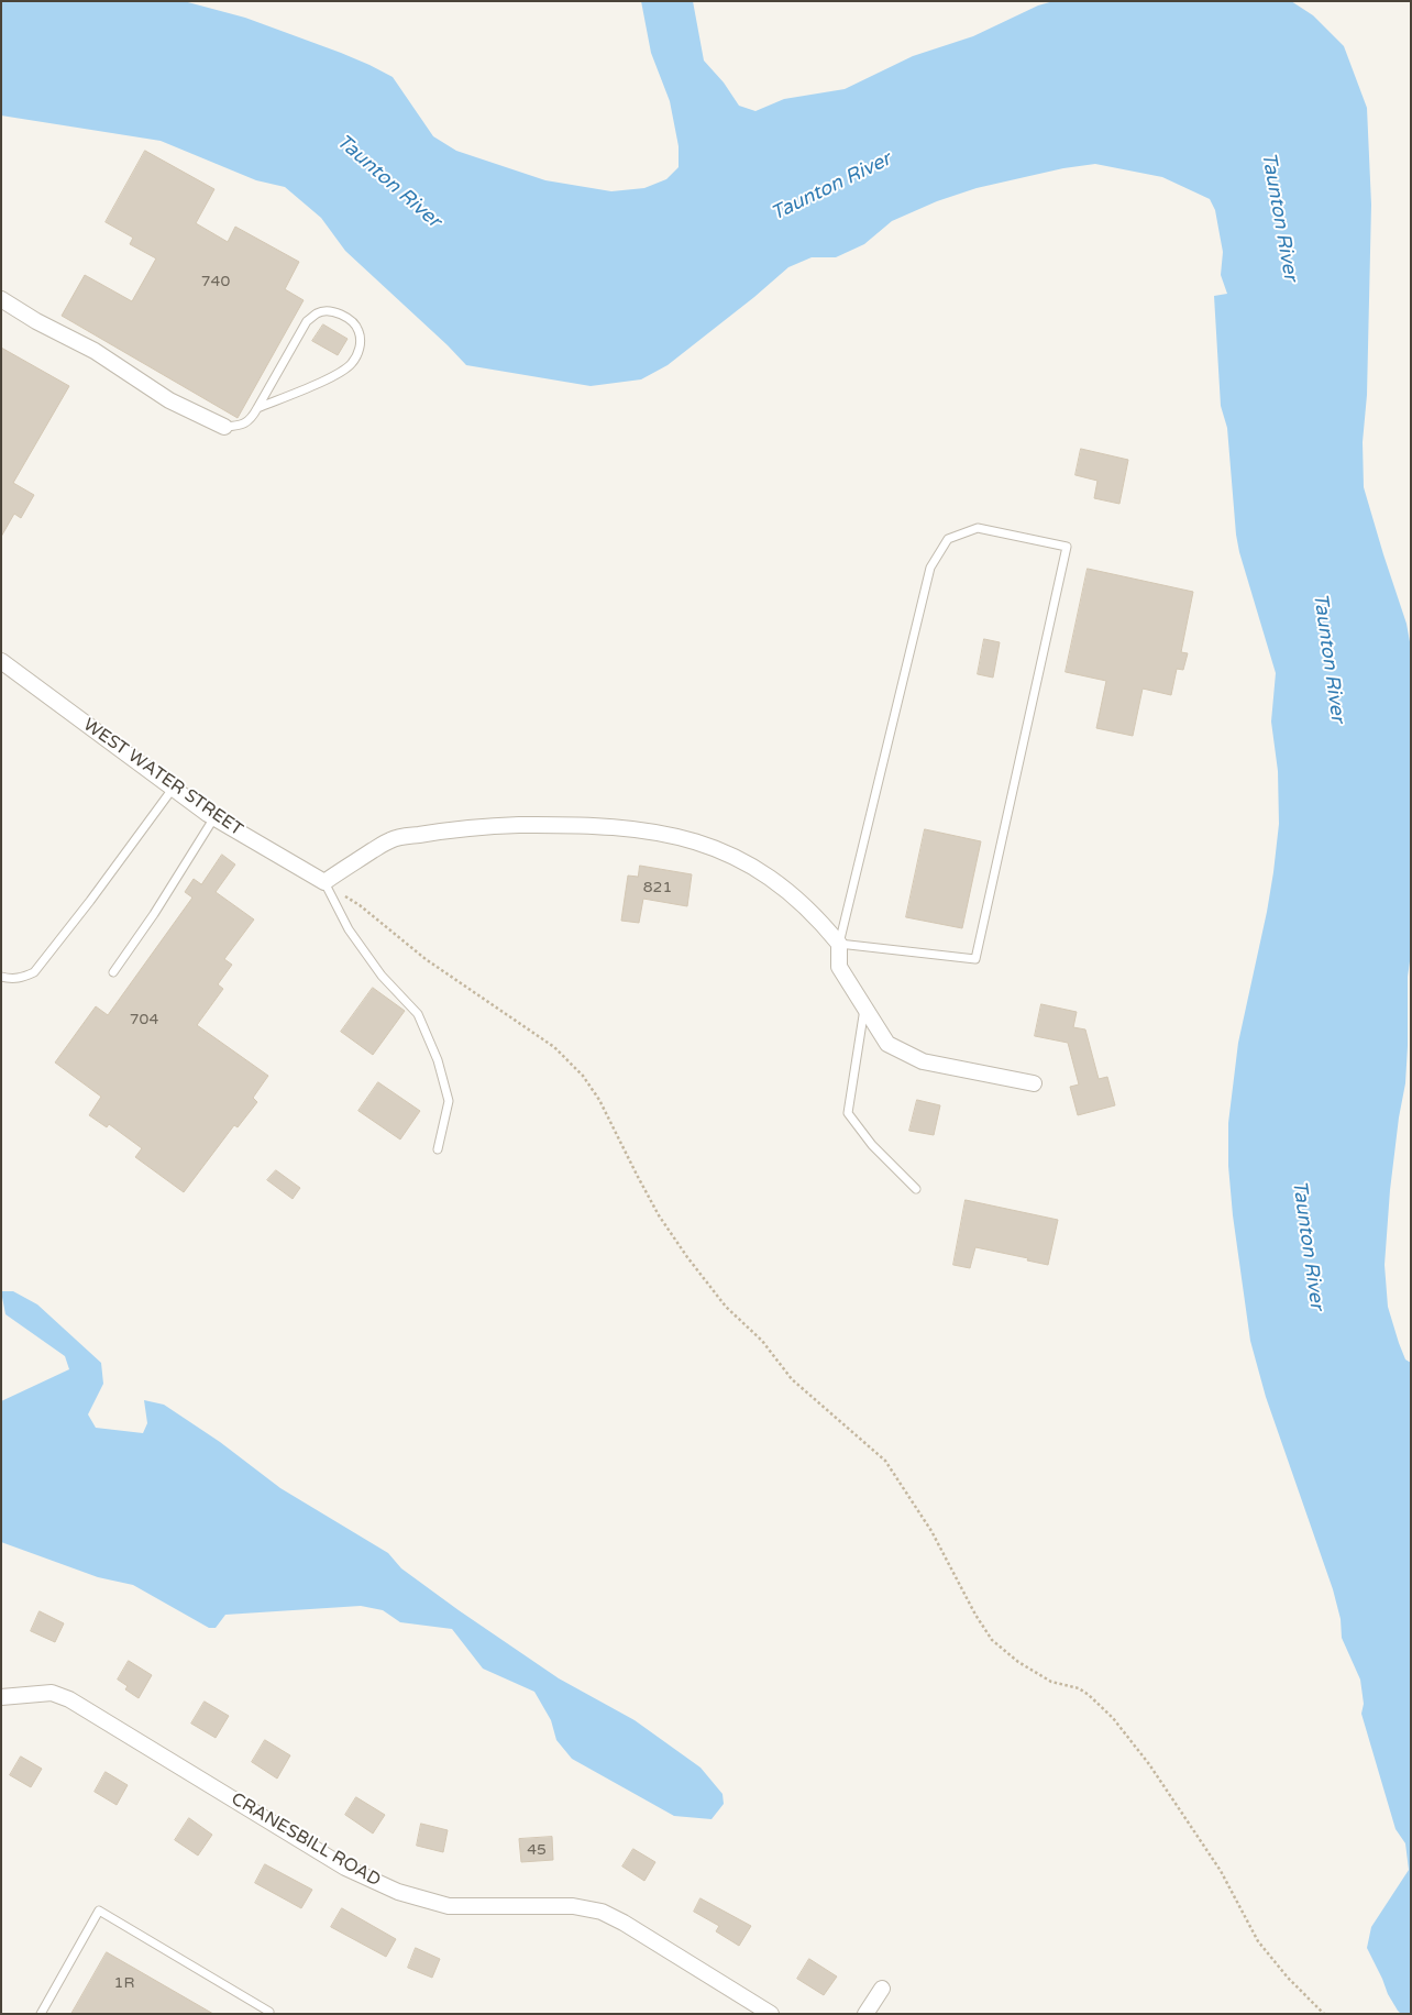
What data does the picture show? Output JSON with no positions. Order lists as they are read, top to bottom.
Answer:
{
  "streets": {
    "street": ["WEST WATER STREET", "CRANESBILL ROAD"]
  },
  "water": ["Taunton River"],
  "house_numbers": [
    "740",
    "821",
    "704",
    "45",
    "1R"
  ]
}
